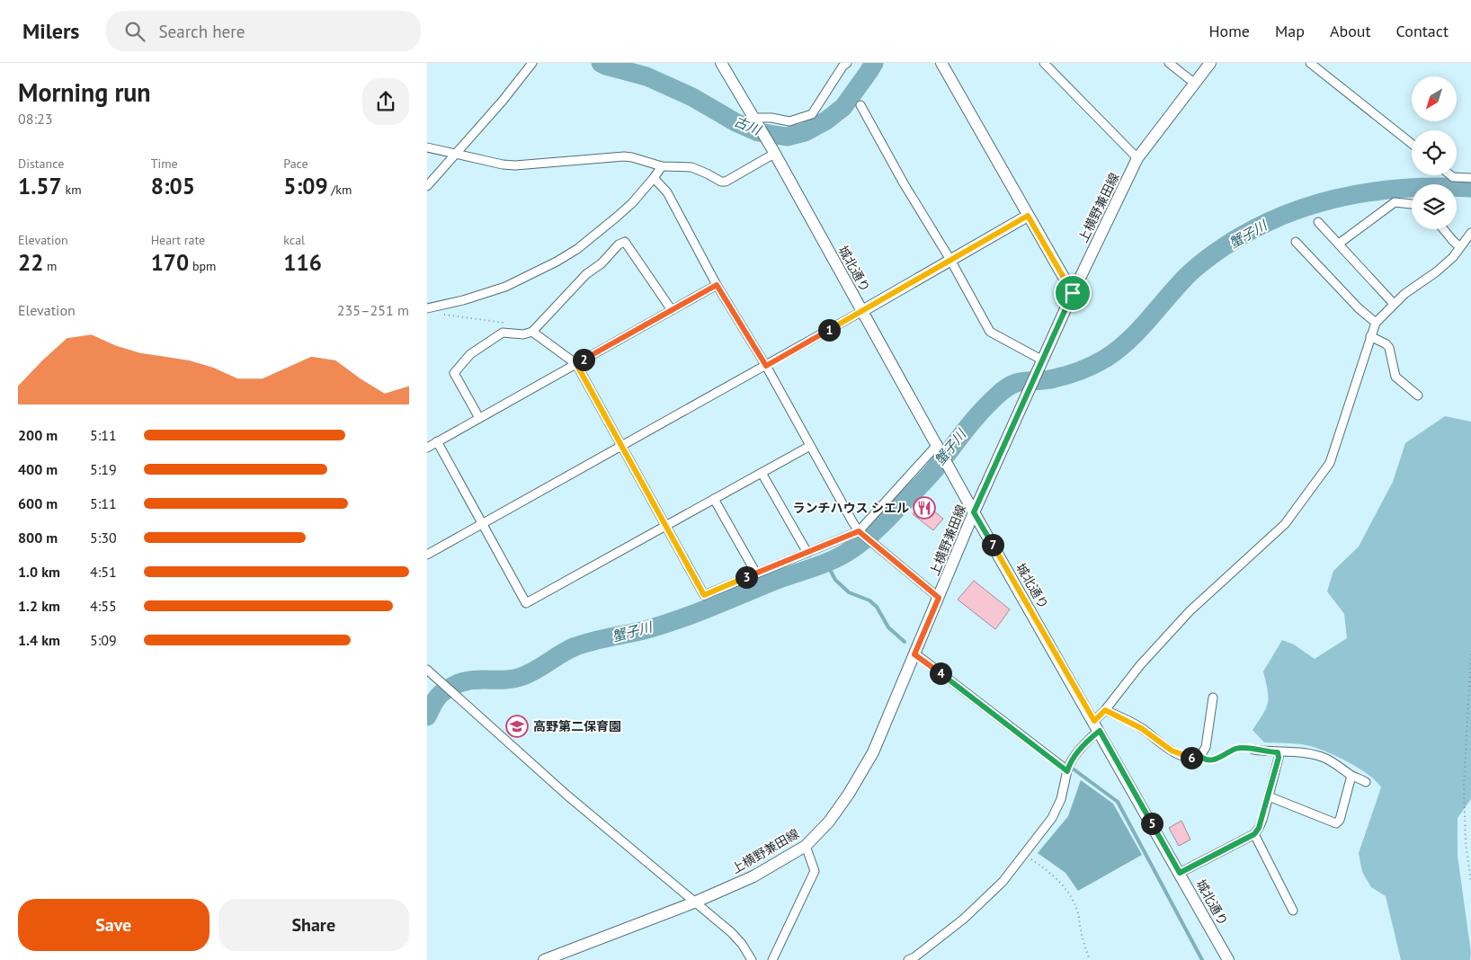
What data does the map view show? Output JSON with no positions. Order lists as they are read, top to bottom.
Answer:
{
  "streets": {
    "street": ["上横野兼田線", "城北通り"]
  },
  "crossings": [
    ["上横野兼田線", "城北通り"]
  ],
  "water": ["古川", "蟹子川"],
  "places": {
    "restaurant": ["ランチハウス シエル"],
    "school or university": ["高野第二保育園"]
  },
  "north": "bottom left",
  "page": {
    "header": "Milers",
    "search": "Search here",
    "nav": [
      "Home",
      "Map",
      "About",
      "Contact"
    ],
    "heading": ["Morning run", "08:23"],
    "stats": [
      ["Distance", "1.57 km"],
      ["Time", "8:05"],
      ["Pace", "5:09 /km"],
      ["Elevation", "22 m"],
      ["Heart rate", "170 bpm"],
      ["kcal", "116"]
    ],
    "chart": ["Elevation", "235–251 m"],
    "pins": [
      "1",
      "2",
      "7",
      "3",
      "4",
      "6",
      "5"
    ],
    "list": [
      {
        "name": "200 m",
        "note": "5:11"
      },
      {
        "name": "400 m",
        "note": "5:19"
      },
      {
        "name": "600 m",
        "note": "5:11"
      },
      {
        "name": "800 m",
        "note": "5:30"
      },
      {
        "name": "1.0 km",
        "note": "4:51"
      },
      {
        "name": "1.2 km",
        "note": "4:55"
      },
      {
        "name": "1.4 km",
        "note": "5:09"
      }
    ],
    "buttons": ["Save", "Share"]
  }
}
